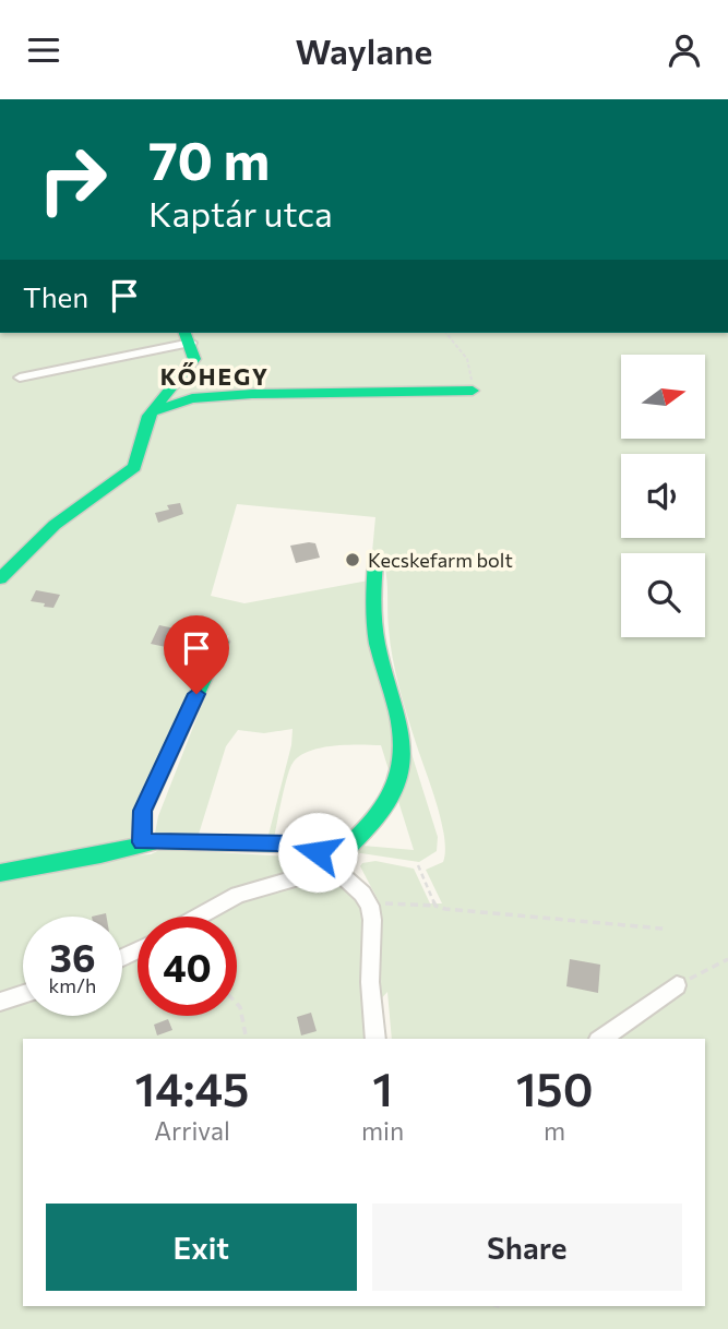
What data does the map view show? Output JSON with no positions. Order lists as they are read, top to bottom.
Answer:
{
  "districts": ["KŐHEGY"],
  "places": ["Kecskefarm bolt"],
  "north": "right",
  "page": {
    "header": "Waylane",
    "turn": ["70 m", "Kaptár utca"],
    "then": "Then",
    "speed": "36 km/h",
    "limit": "40",
    "eta": [
      "14:45",
      "Arrival",
      "1",
      "min",
      "150",
      "m"
    ],
    "buttons": ["Exit", "Share"]
  }
}
